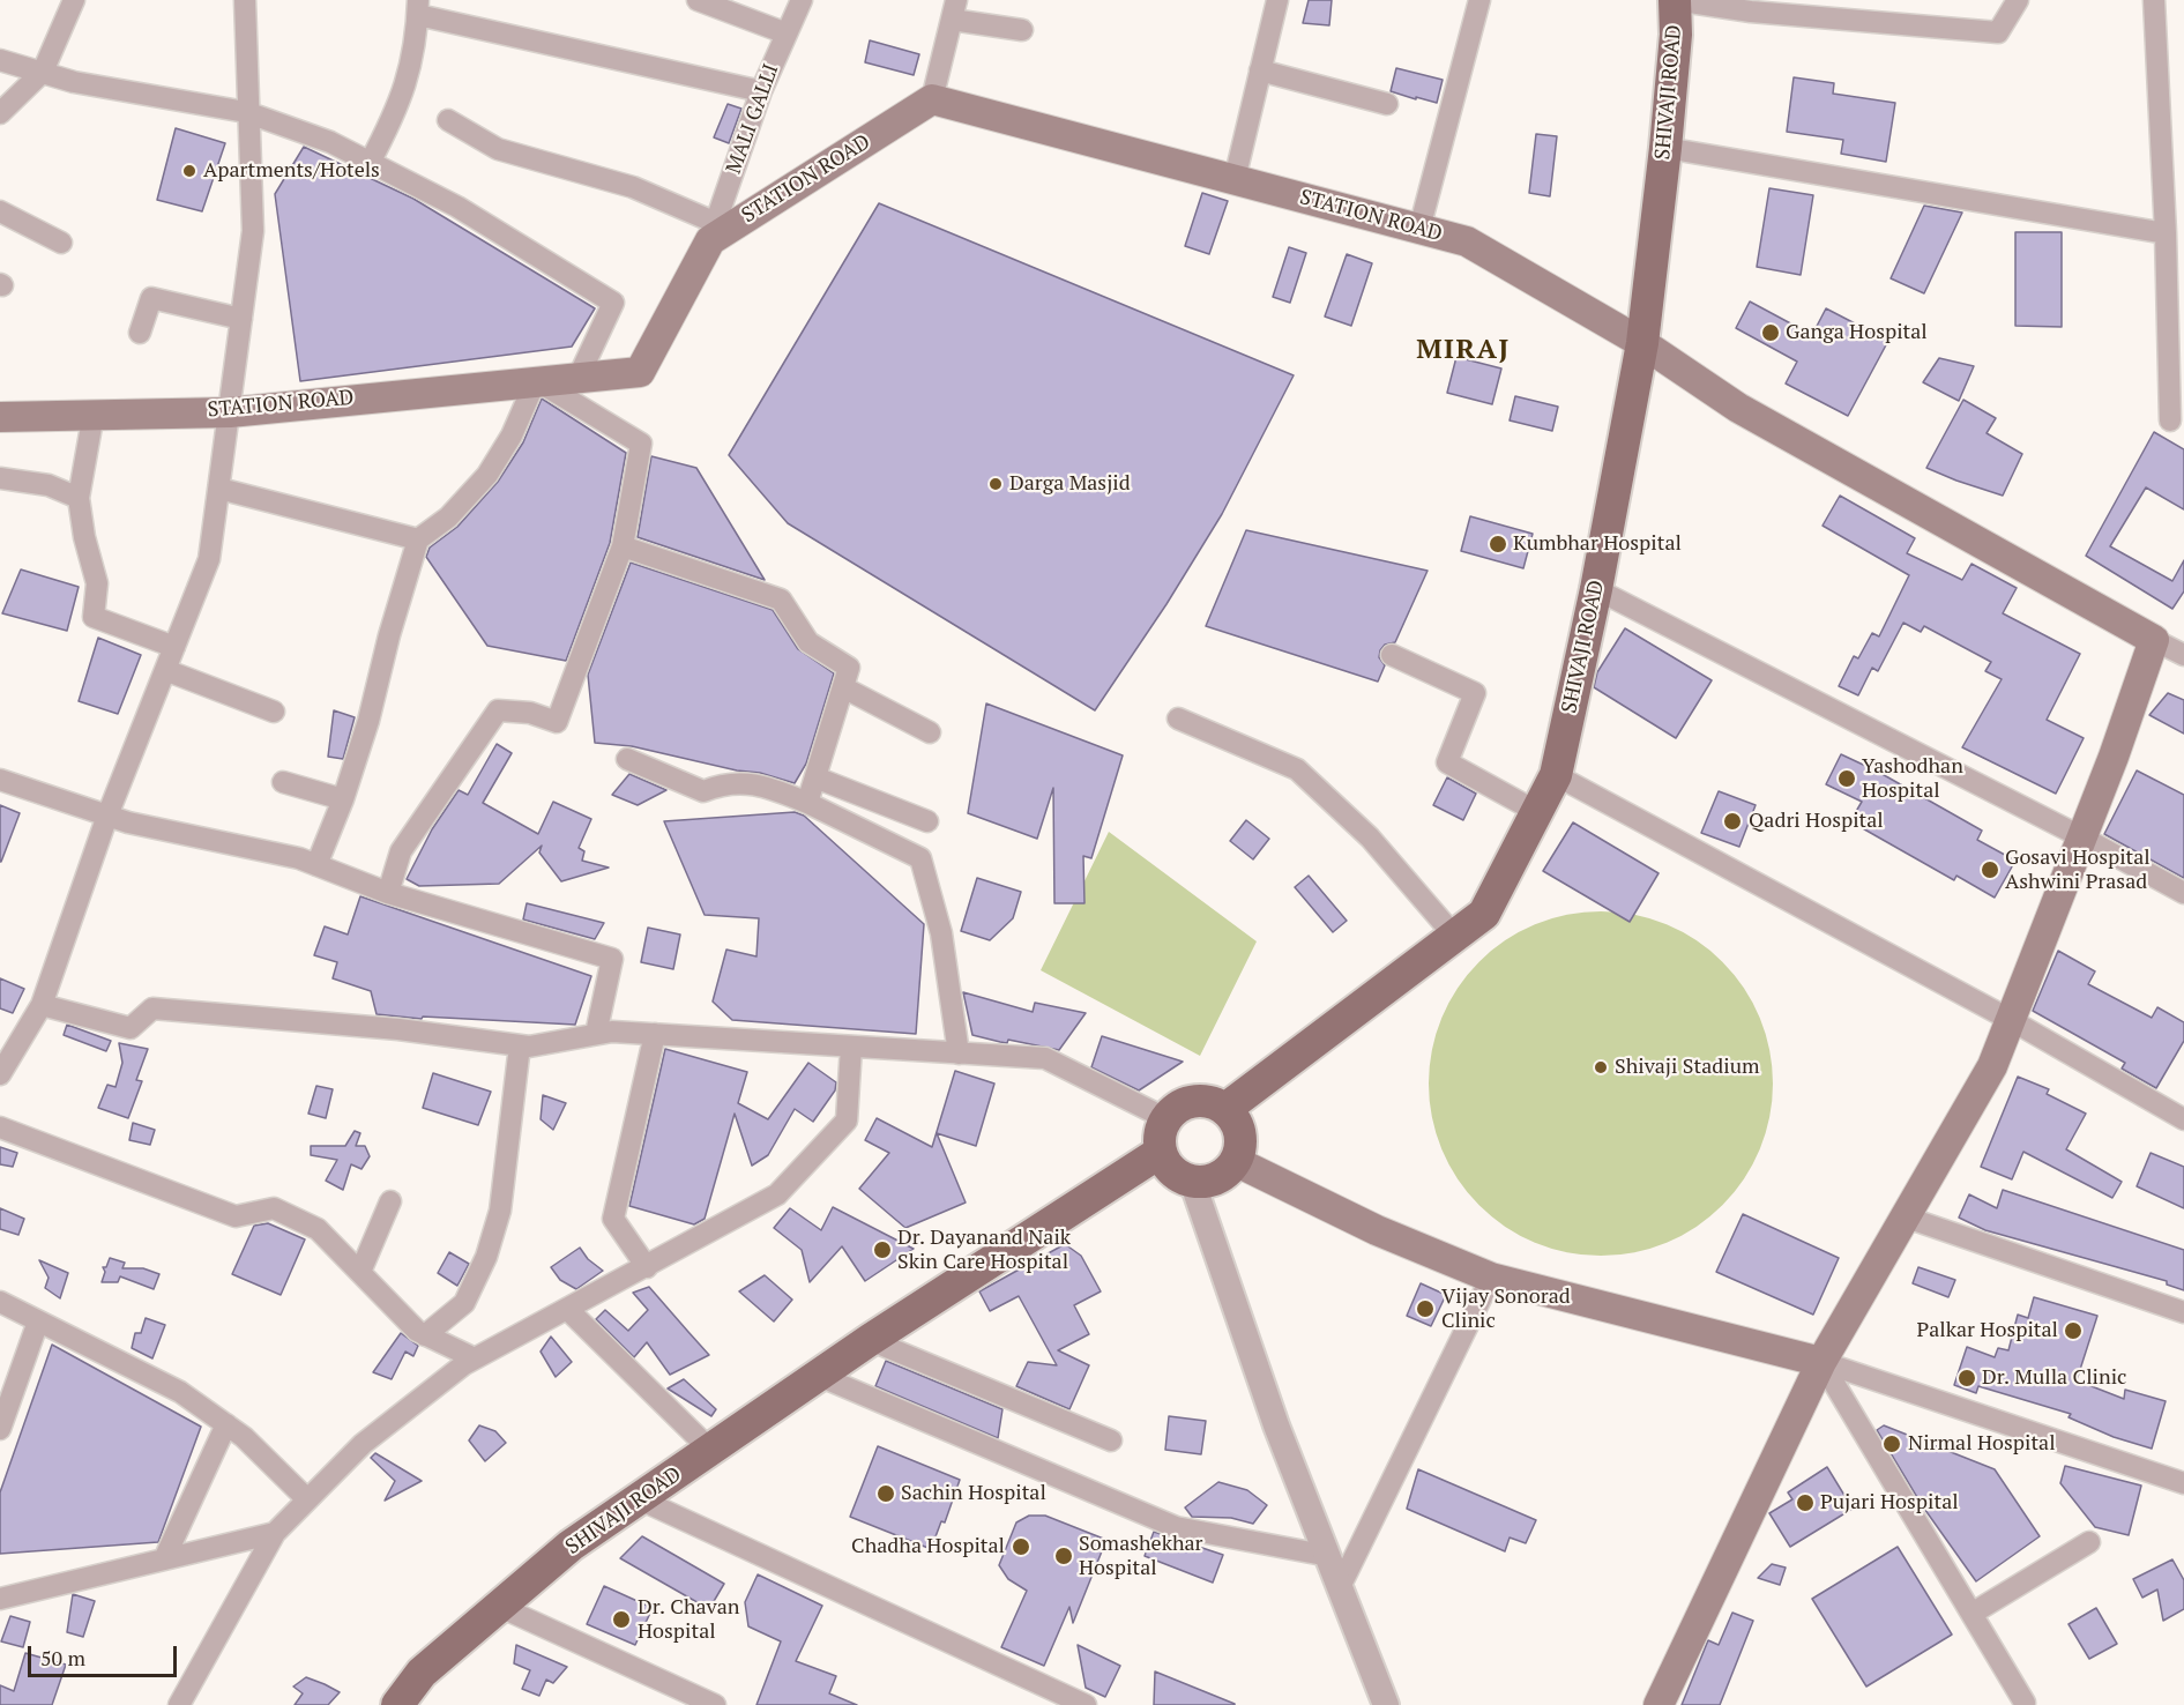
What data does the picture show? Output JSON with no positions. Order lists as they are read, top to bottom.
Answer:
{
  "streets": {
    "main road": ["SHIVAJI ROAD", "STATION ROAD"],
    "street": ["MALI GALLI"]
  },
  "crossings": [
    ["SHIVAJI ROAD", "STATION ROAD"],
    ["MALI GALLI", "STATION ROAD"]
  ],
  "districts": ["MIRAJ"],
  "places": [
    "Apartments/Hotels",
    "Ganga Hospital",
    "Darga Masjid",
    "Kumbhar Hospital",
    "Yashodhan Hospital",
    "Qadri Hospital",
    "Gosavi Hospital Ashwini Prasad",
    "Shivaji Stadium",
    "Dr. Dayanand Naik Skin Care Hospital",
    "Vijay Sonorad Clinic",
    "Palkar Hospital",
    "Dr. Mulla Clinic",
    "Nirmal Hospital",
    "Sachin Hospital",
    "Pujari Hospital",
    "Chadha Hospital",
    "Somashekhar Hospital",
    "Dr. Chavan Hospital"
  ],
  "scale_bar": "50 m"
}
